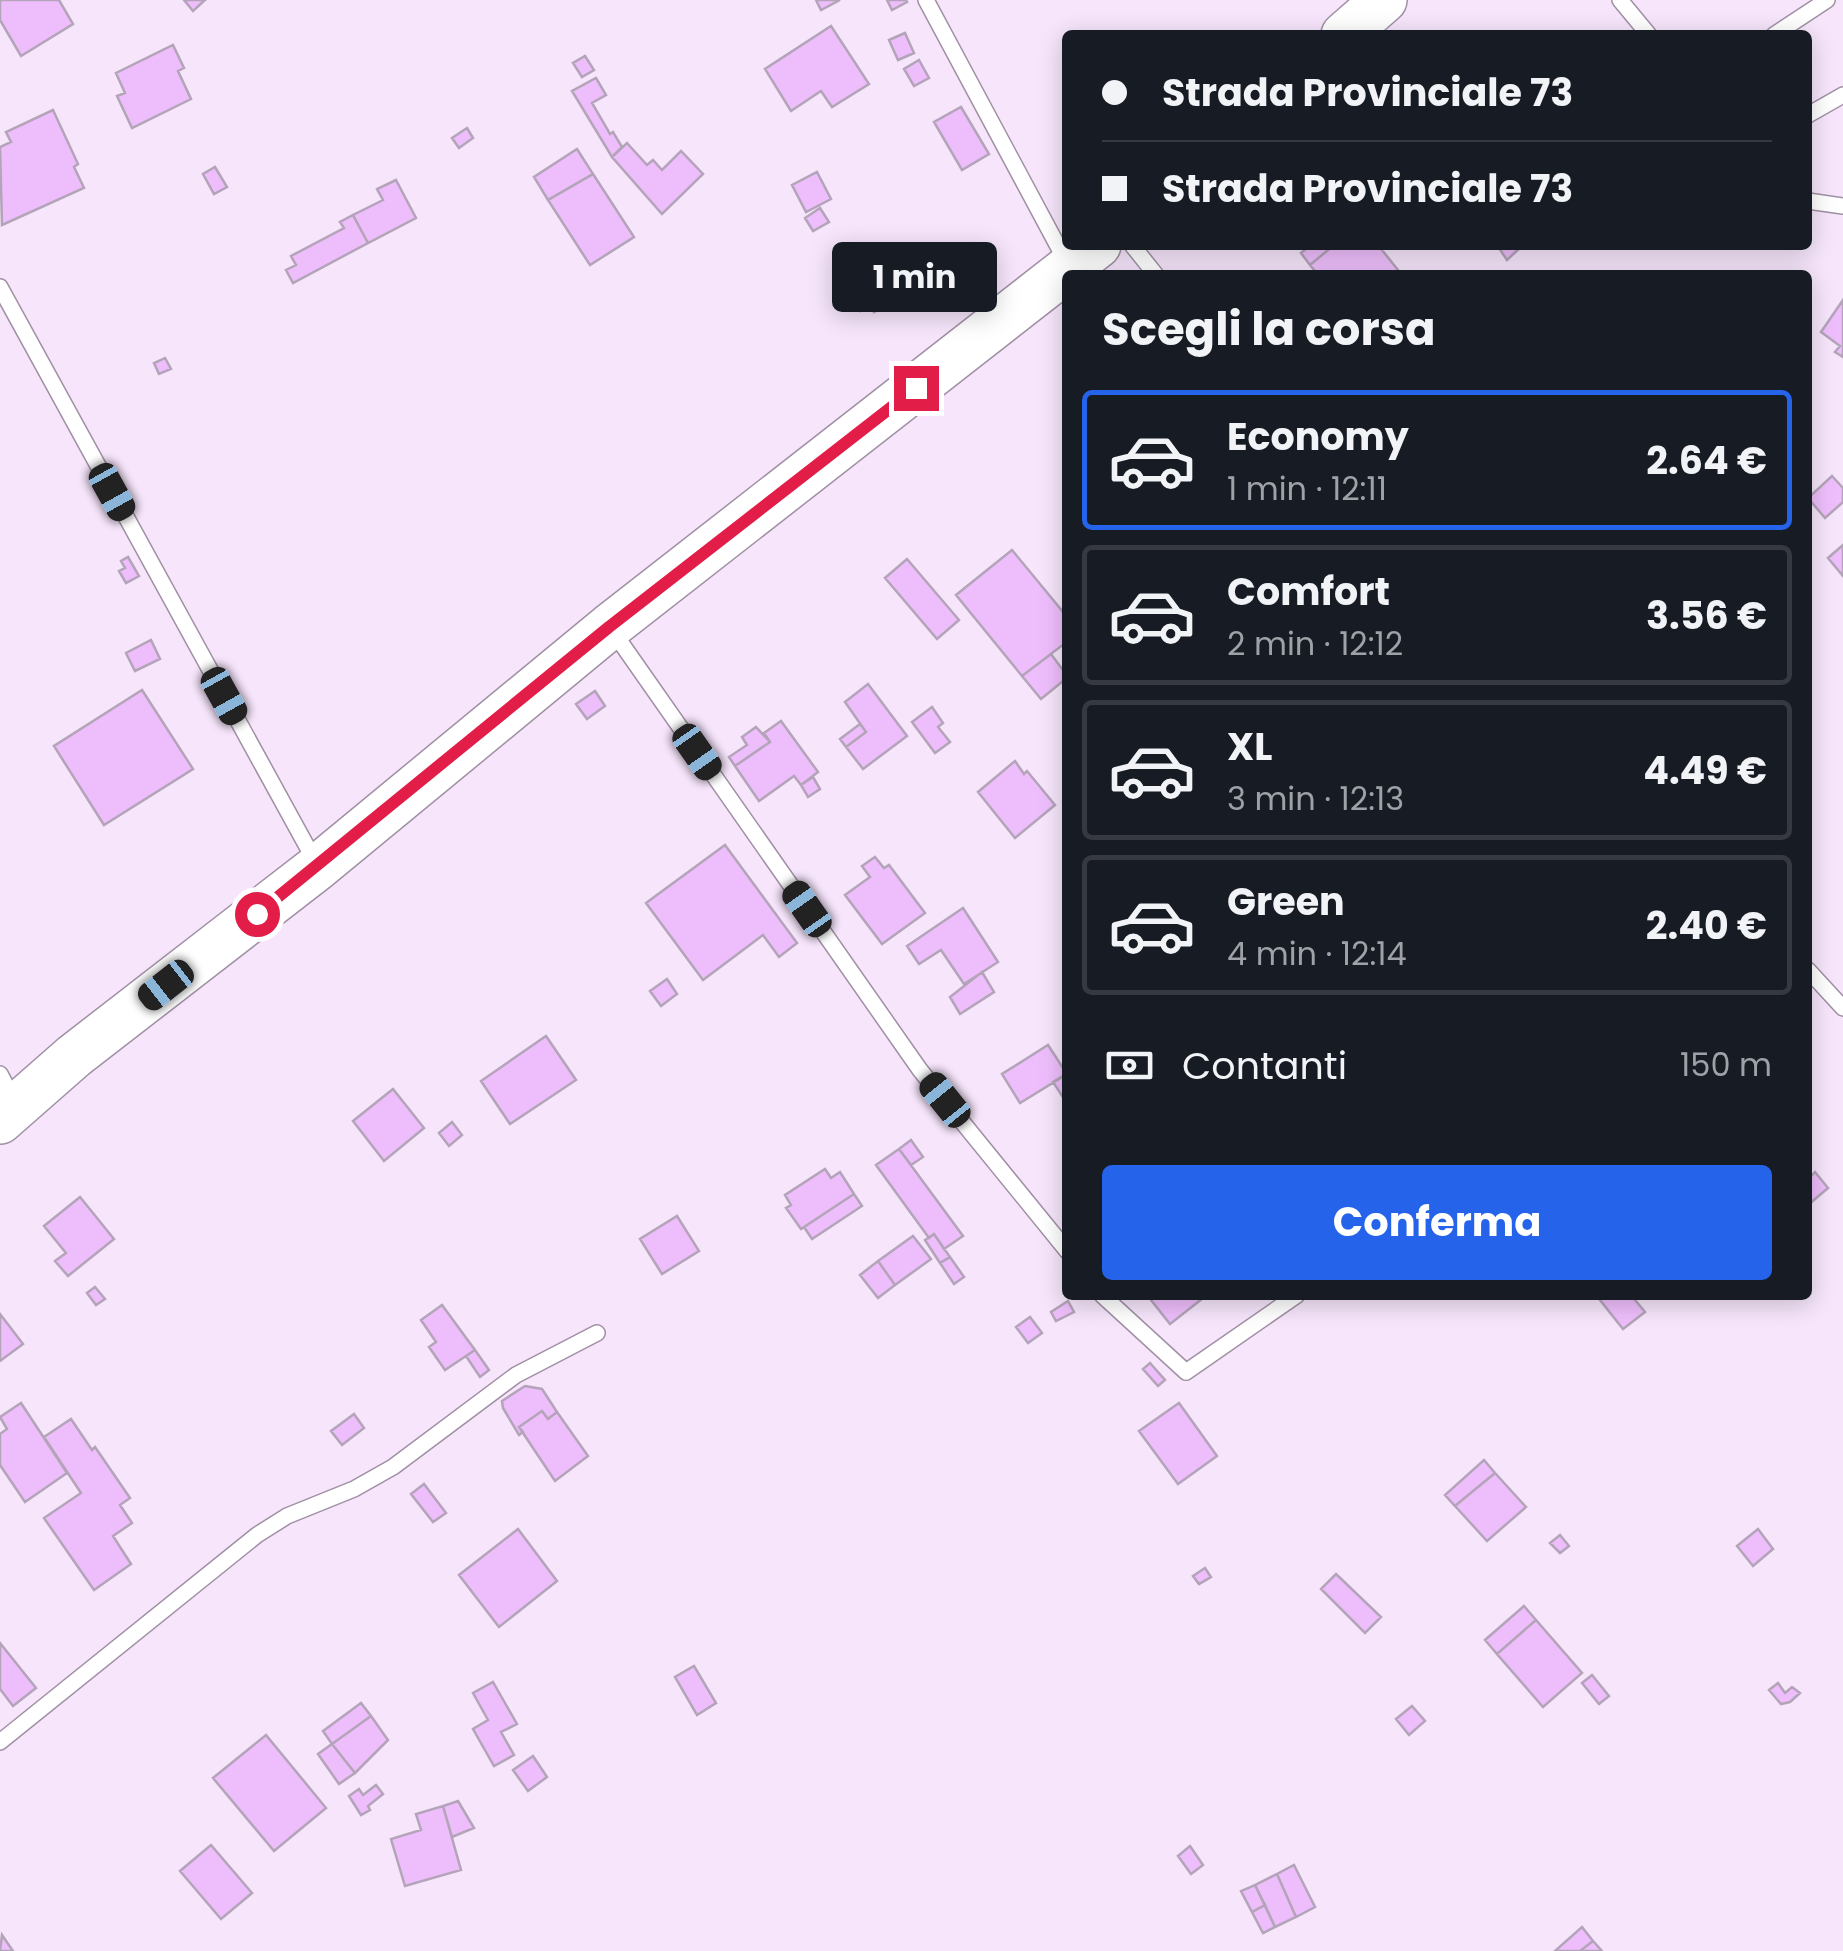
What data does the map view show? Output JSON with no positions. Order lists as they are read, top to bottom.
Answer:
{
  "page": {
    "banner": ["Strada Provinciale 73", "Strada Provinciale 73"],
    "bubble": "1 min",
    "heading": "Scegli la corsa",
    "list": [
      {
        "name": "Economy",
        "note": "1 min · 12:11",
        "value": "2.64 €"
      },
      {
        "name": "Comfort",
        "note": "2 min · 12:12",
        "value": "3.56 €"
      },
      {
        "name": "XL",
        "note": "3 min · 12:13",
        "value": "4.49 €"
      },
      {
        "name": "Green",
        "note": "4 min · 12:14",
        "value": "2.40 €"
      }
    ],
    "pay": ["Contanti", "150 m"],
    "buttons": "Conferma"
  }
}
